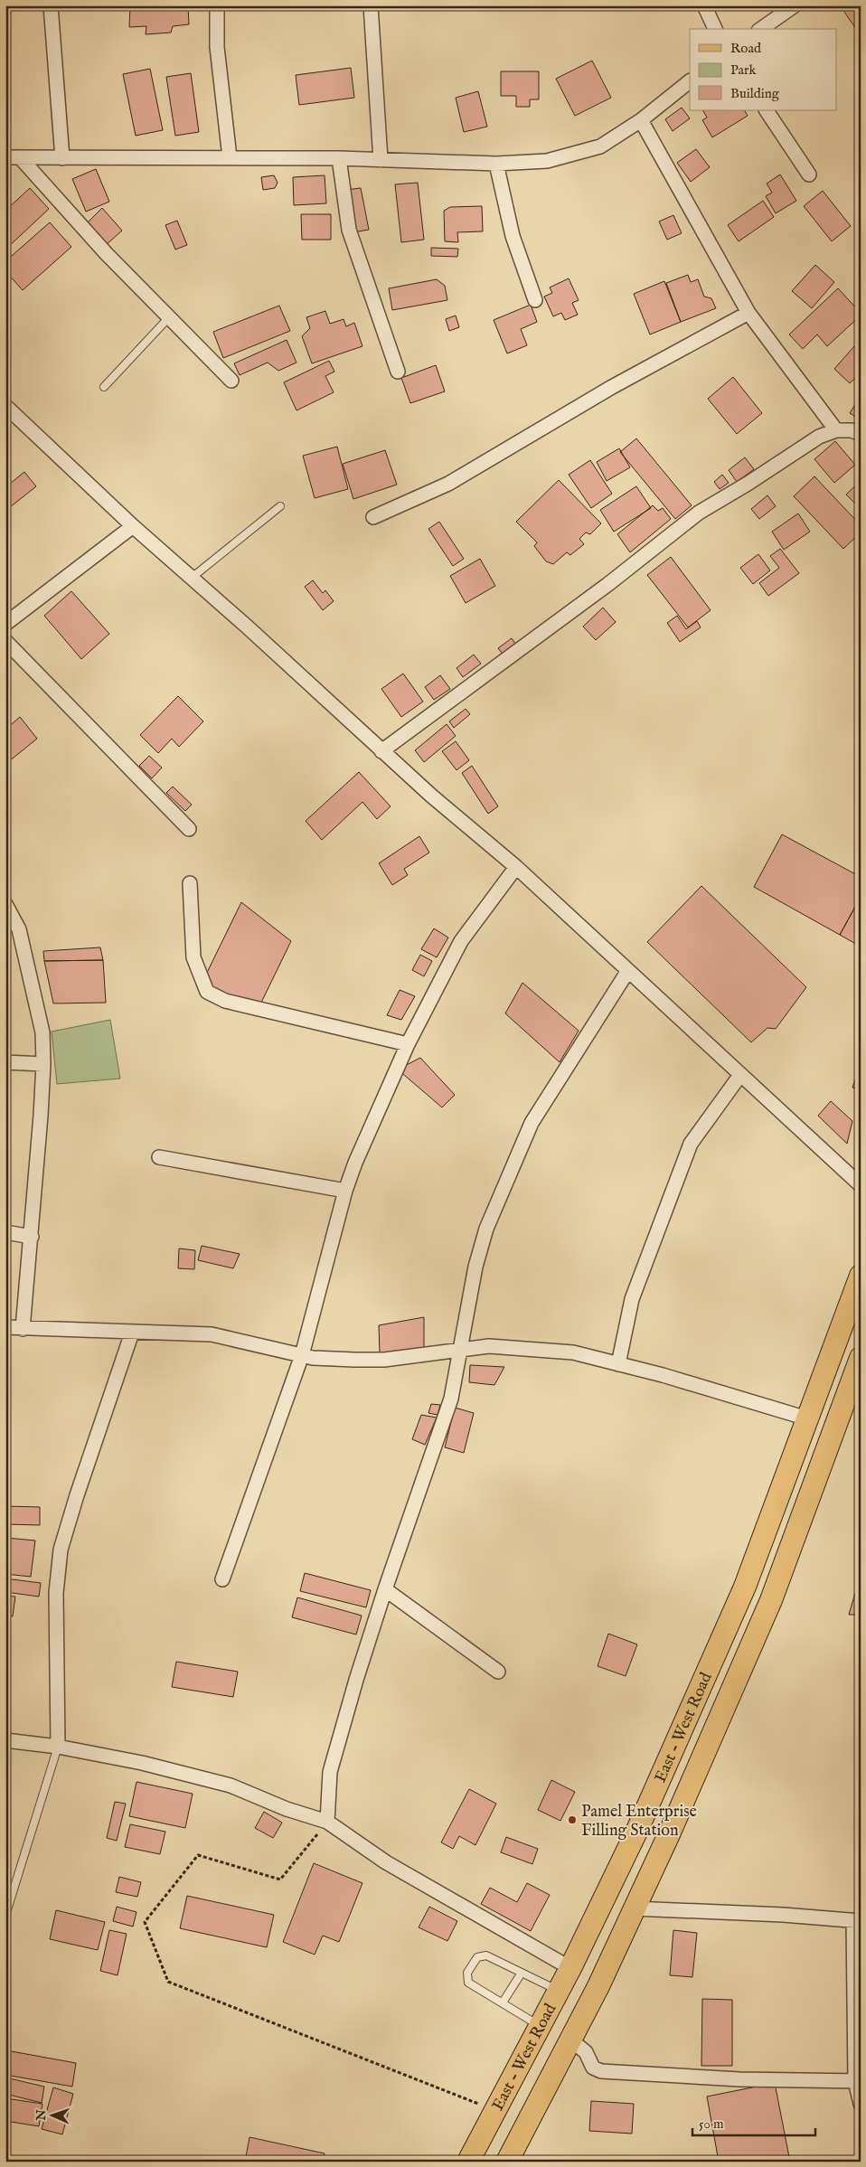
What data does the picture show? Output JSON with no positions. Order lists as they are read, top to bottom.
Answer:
{
  "streets": {
    "main road": ["East - West Road"]
  },
  "places": ["Pamel Enterprise Filling Station"],
  "legend": ["Road", "Park", "Building"],
  "scale_bar": "50 m",
  "north": "left"
}
